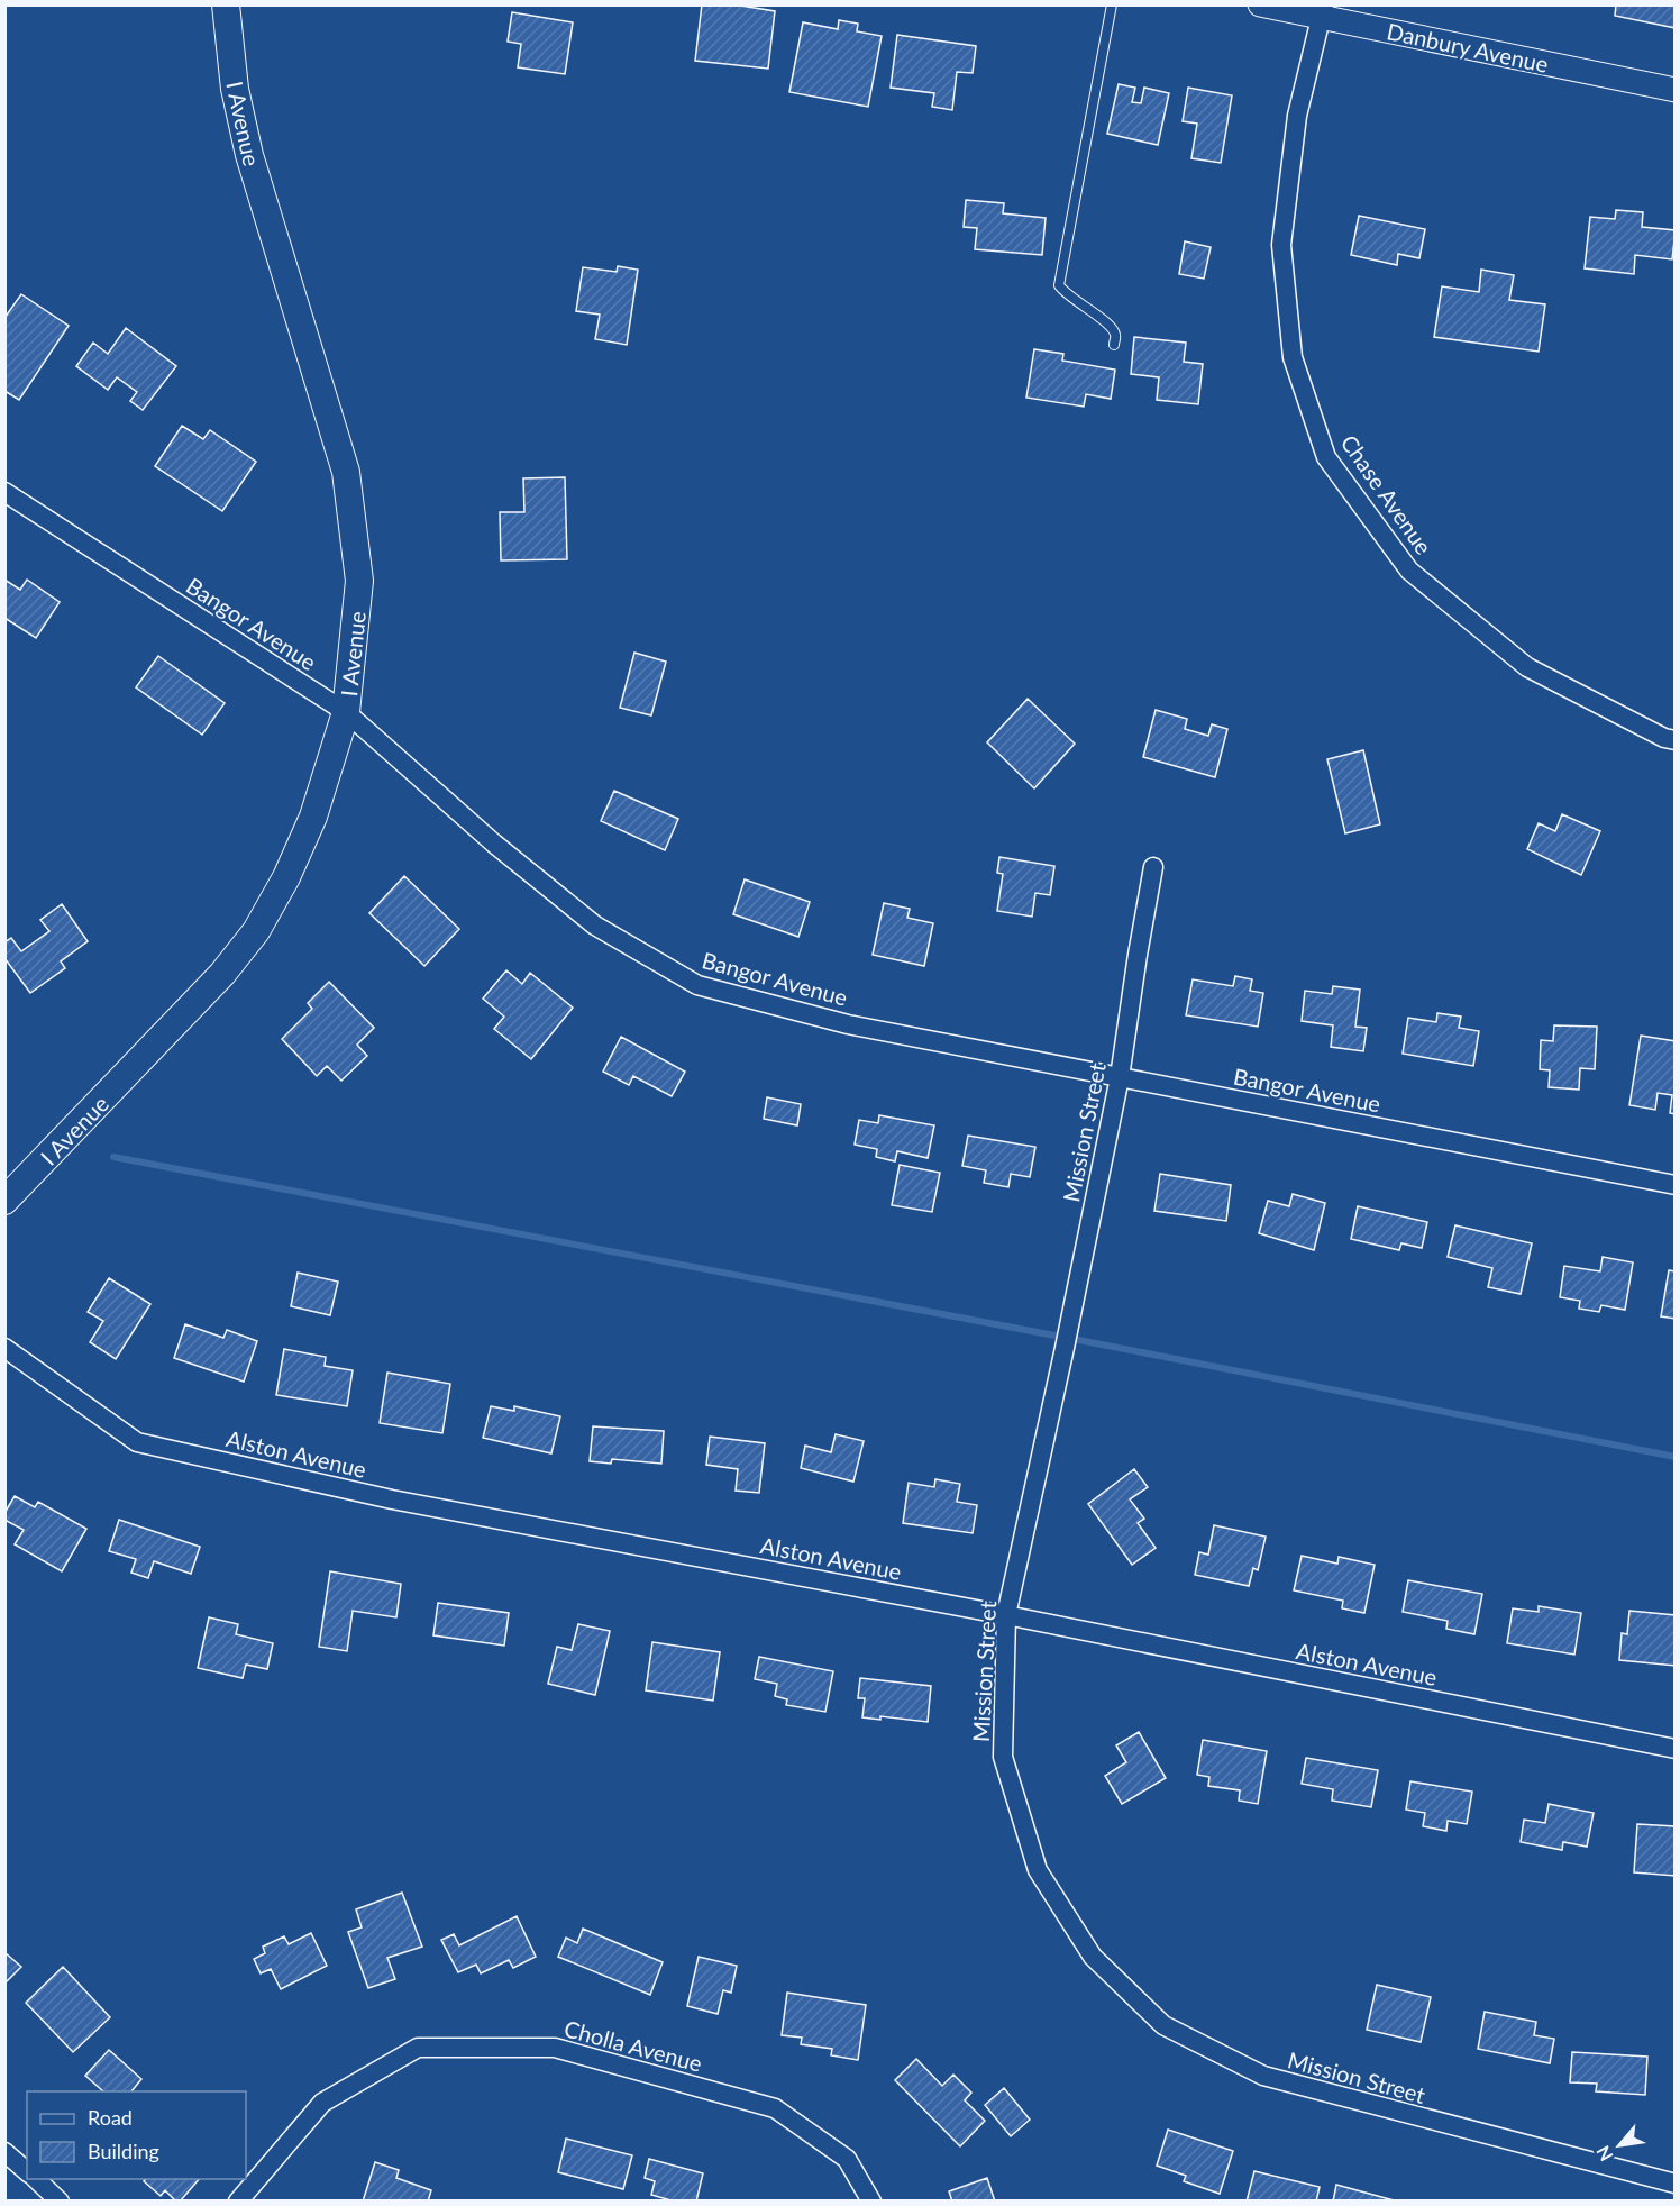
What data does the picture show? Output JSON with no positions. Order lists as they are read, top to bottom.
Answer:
{
  "streets": {
    "main road": ["I Avenue"],
    "street": [
      "Danbury Avenue",
      "Chase Avenue",
      "Bangor Avenue",
      "Mission Street",
      "Alston Avenue",
      "Cholla Avenue"
    ]
  },
  "crossings": [
    ["Danbury Avenue", "Chase Avenue"],
    ["I Avenue", "Bangor Avenue"],
    ["Bangor Avenue", "Mission Street"],
    ["Mission Street", "Alston Avenue"]
  ],
  "legend": ["Road", "Building"],
  "north": "bottom left"
}
